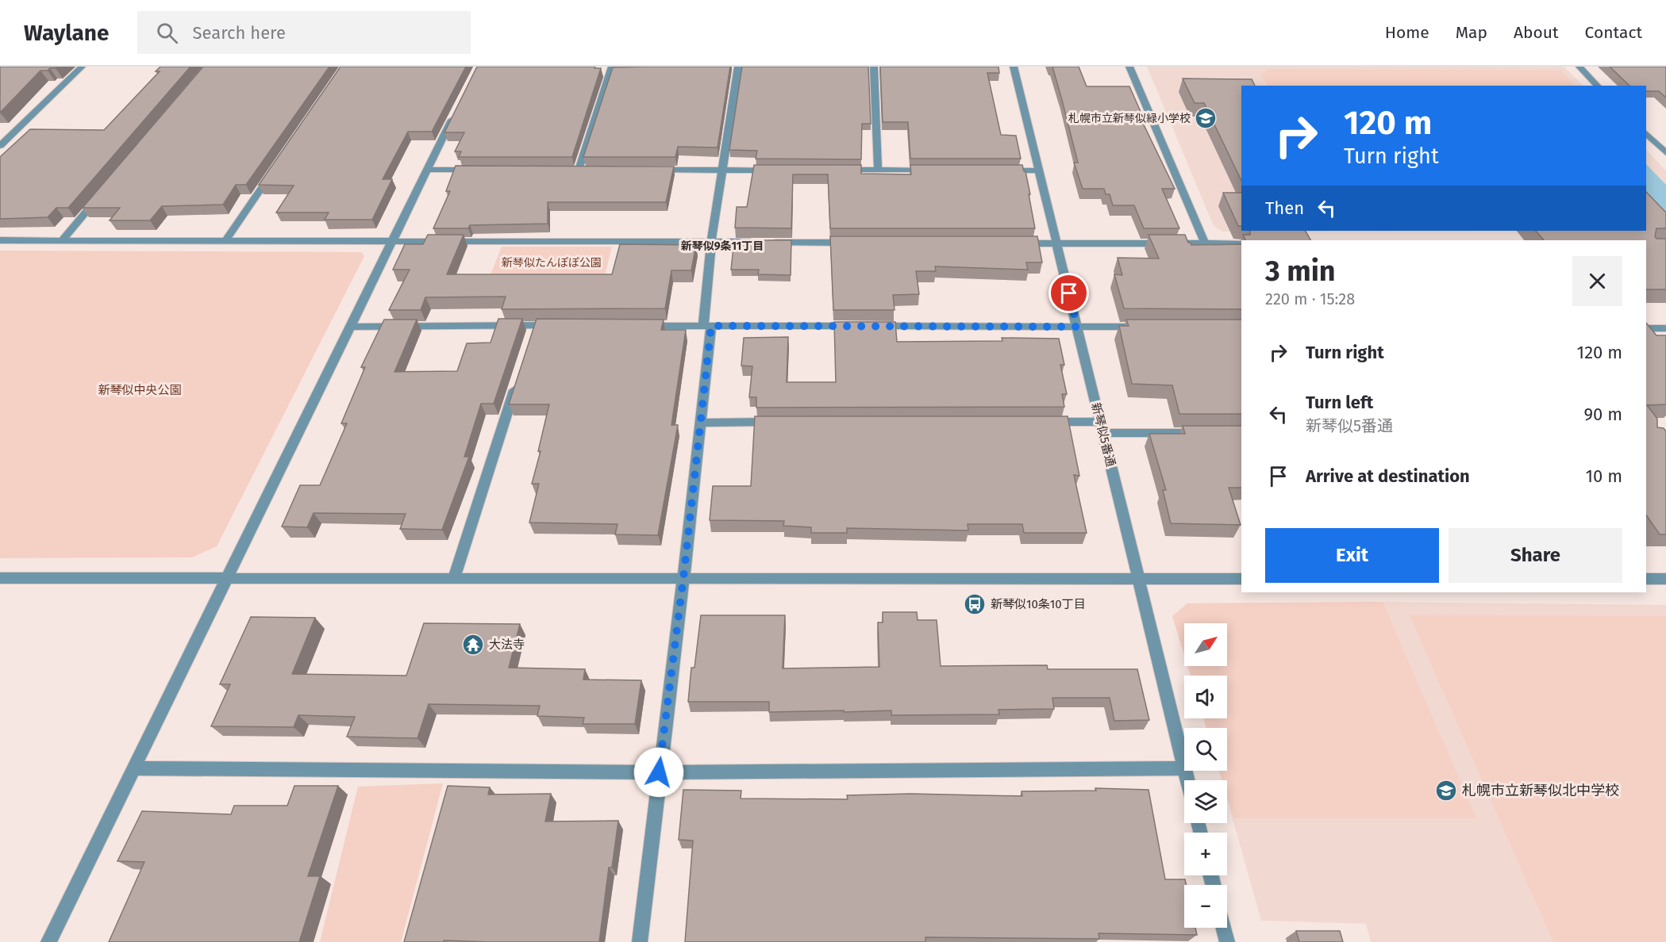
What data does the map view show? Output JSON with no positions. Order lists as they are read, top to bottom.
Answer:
{
  "streets": {
    "street": ["新琴似5番通"]
  },
  "districts": ["新琴似9条11丁目"],
  "parks": ["新琴似たんぽぽ公園", "新琴似中央公園"],
  "places": {
    "school or university": ["札幌市立新琴似緑小学校", "札幌市立新琴似北中学校"],
    "bus stop": ["新琴似10条10丁目"],
    "temple": ["大法寺"]
  },
  "north": "top right",
  "page": {
    "header": "Waylane",
    "search": "Search here",
    "nav": [
      "Home",
      "Map",
      "About",
      "Contact"
    ],
    "turn": ["120 m", "Turn right"],
    "then": "Then",
    "heading": ["3 min", "220 m · 15:28"],
    "list": [
      {
        "name": "Turn right",
        "value": "120 m"
      },
      {
        "name": "Turn left",
        "note": "新琴似5番通",
        "value": "90 m"
      },
      {
        "name": "Arrive at destination",
        "value": "10 m"
      }
    ],
    "buttons": ["Exit", "Share"],
    "map_buttons": ["+", "−"]
  }
}
